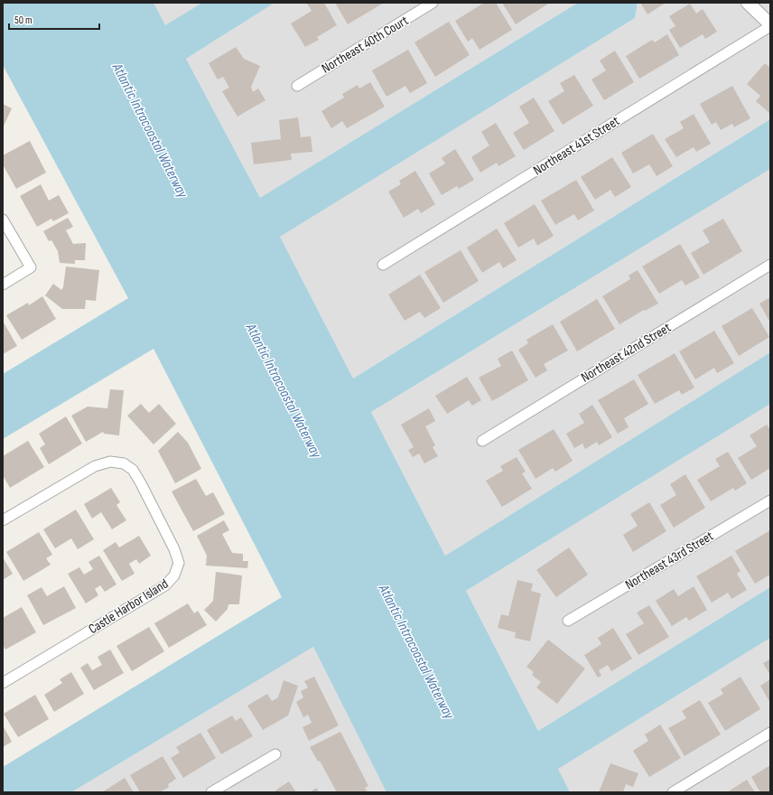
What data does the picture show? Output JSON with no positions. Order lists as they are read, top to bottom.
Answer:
{
  "streets": {
    "street": [
      "Northeast 40th Court",
      "Northeast 41st Street",
      "Northeast 42nd Street",
      "Northeast 43rd Street",
      "Castle Harbor Island"
    ]
  },
  "water": ["Atlantic Intracoastal Waterway"],
  "scale_bar": "50 m"
}
